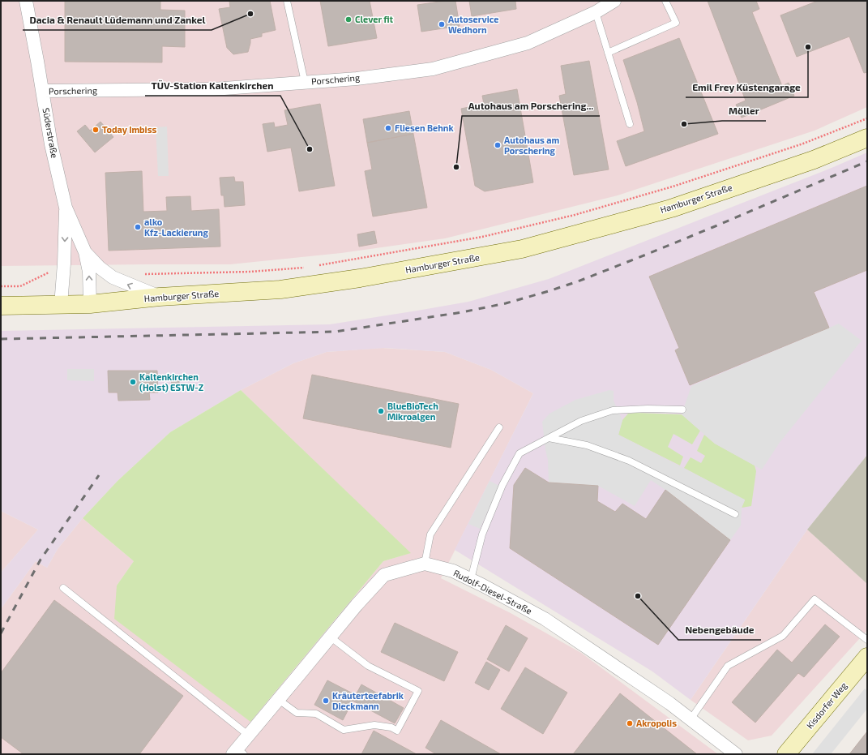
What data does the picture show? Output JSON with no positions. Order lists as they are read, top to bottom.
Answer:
{
  "streets": {
    "main road": ["Hamburger Straße", "Kisdorfer Weg"],
    "street": ["Porschering", "Süderstraße", "Rudolf-Diesel-Straße"]
  },
  "crossings": [
    ["Porschering", "Süderstraße"],
    ["Süderstraße", "Hamburger Straße"]
  ],
  "places": [
    "Dacia & Renault Lüdemann und Zankel",
    "Clever fit",
    "Autoservice Wedhorn",
    "Emil Frey Küstengarage",
    "Möller",
    "Fliesen Behnk",
    "Today Imbiss",
    "Autohaus am Porschering",
    "TÜV-Station Kaltenkirchen",
    "Autohaus am Porschering...",
    "alko Kfz-Lackierung",
    "Kaltenkirchen (Holst) ESTW-Z",
    "BlueBioTech Mikroalgen",
    "Nebengebäude",
    "Kräuterteefabrik Dieckmann",
    "Akropolis"
  ]
}
